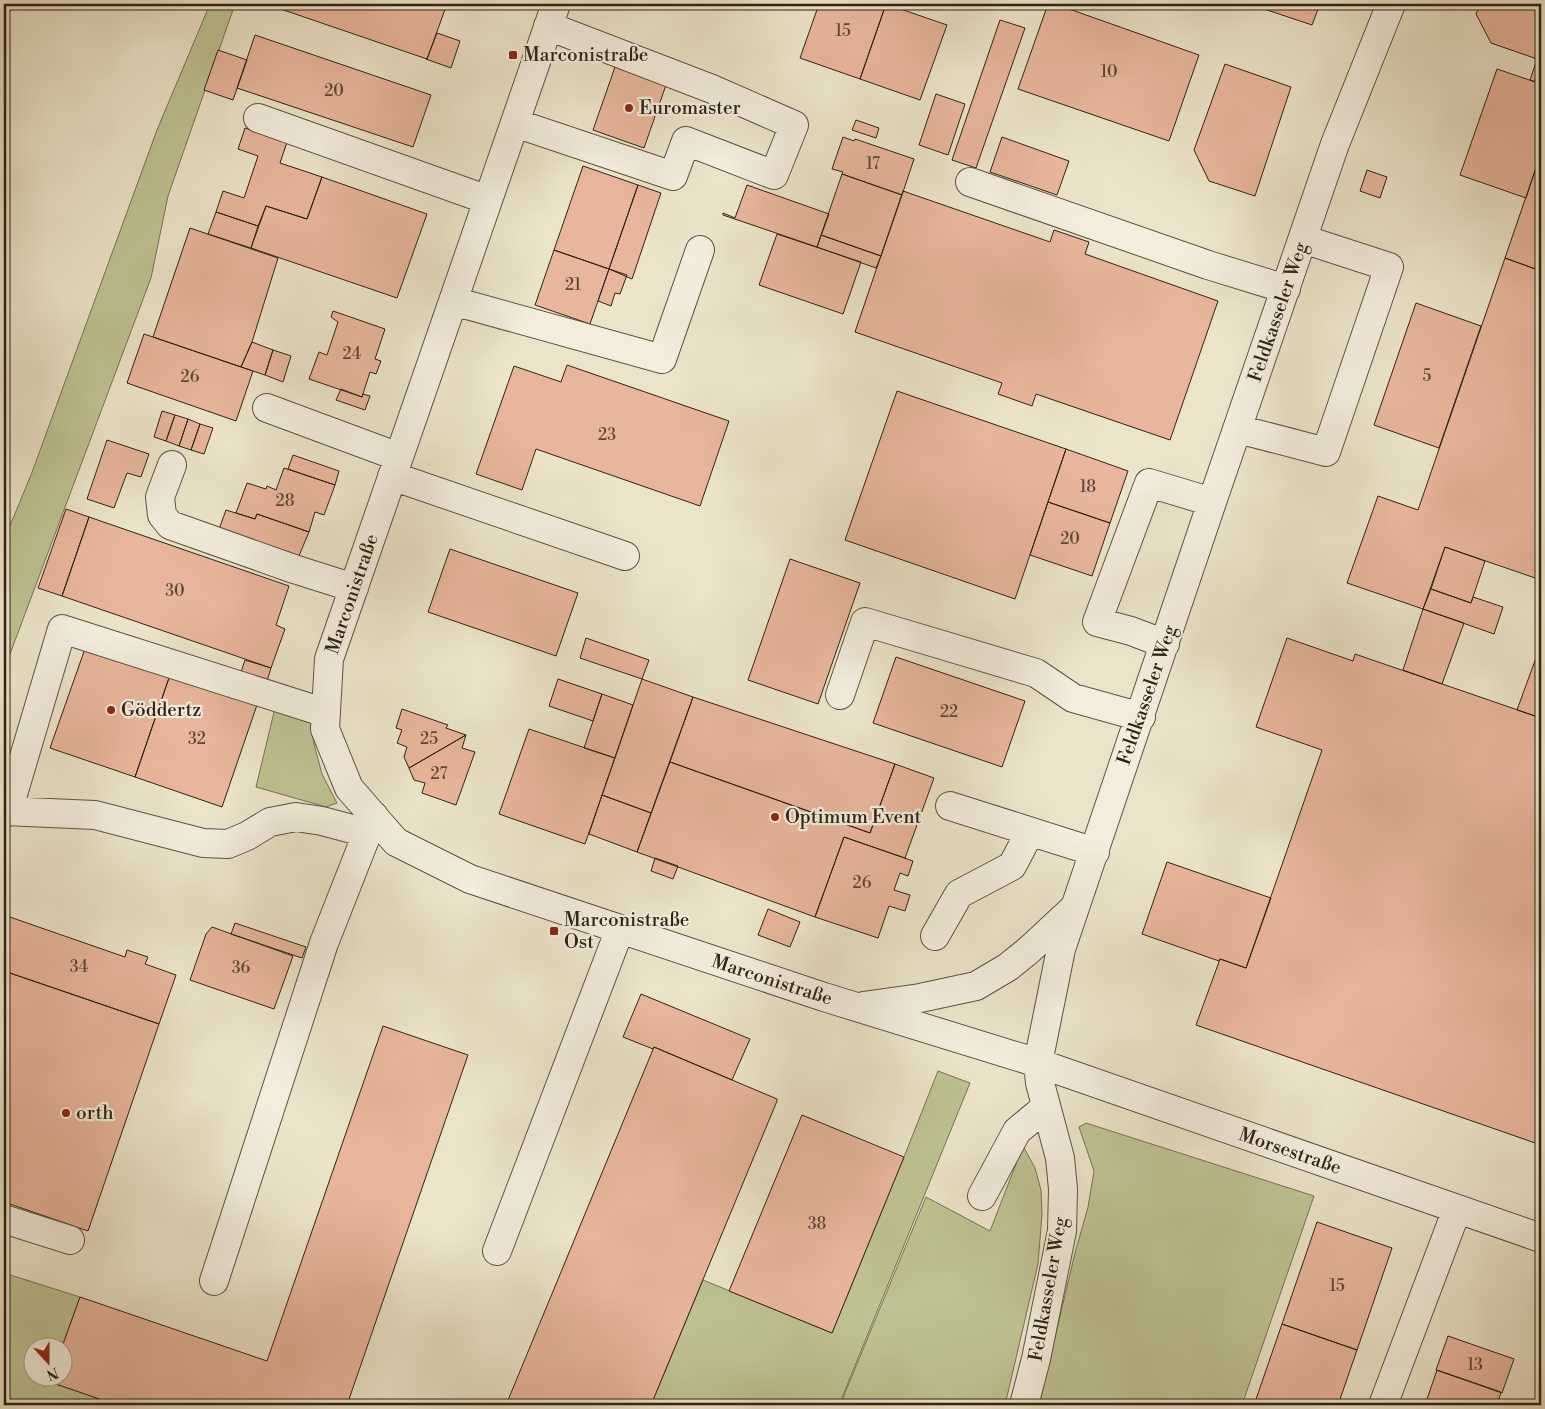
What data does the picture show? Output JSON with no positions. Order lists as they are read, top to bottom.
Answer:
{
  "streets": {
    "street": ["Feldkasseler Weg", "Marconistraße", "Morsestraße"]
  },
  "crossings": [
    ["Feldkasseler Weg", "Marconistraße"],
    ["Feldkasseler Weg", "Morsestraße"],
    ["Marconistraße", "Morsestraße"]
  ],
  "places": {
    "transit": ["Marconistraße", "Marconistraße Ost"],
    "other": [
      "Euromaster",
      "Göddertz",
      "Optimum Event",
      "orth"
    ]
  },
  "house_numbers": [
    "15",
    "10",
    "20",
    "17",
    "21",
    "24",
    "5",
    "26",
    "23",
    "18",
    "28",
    "20",
    "30",
    "22",
    "32",
    "25",
    "27",
    "26",
    "34",
    "36",
    "38",
    "15",
    "13"
  ],
  "north": "bottom"
}
